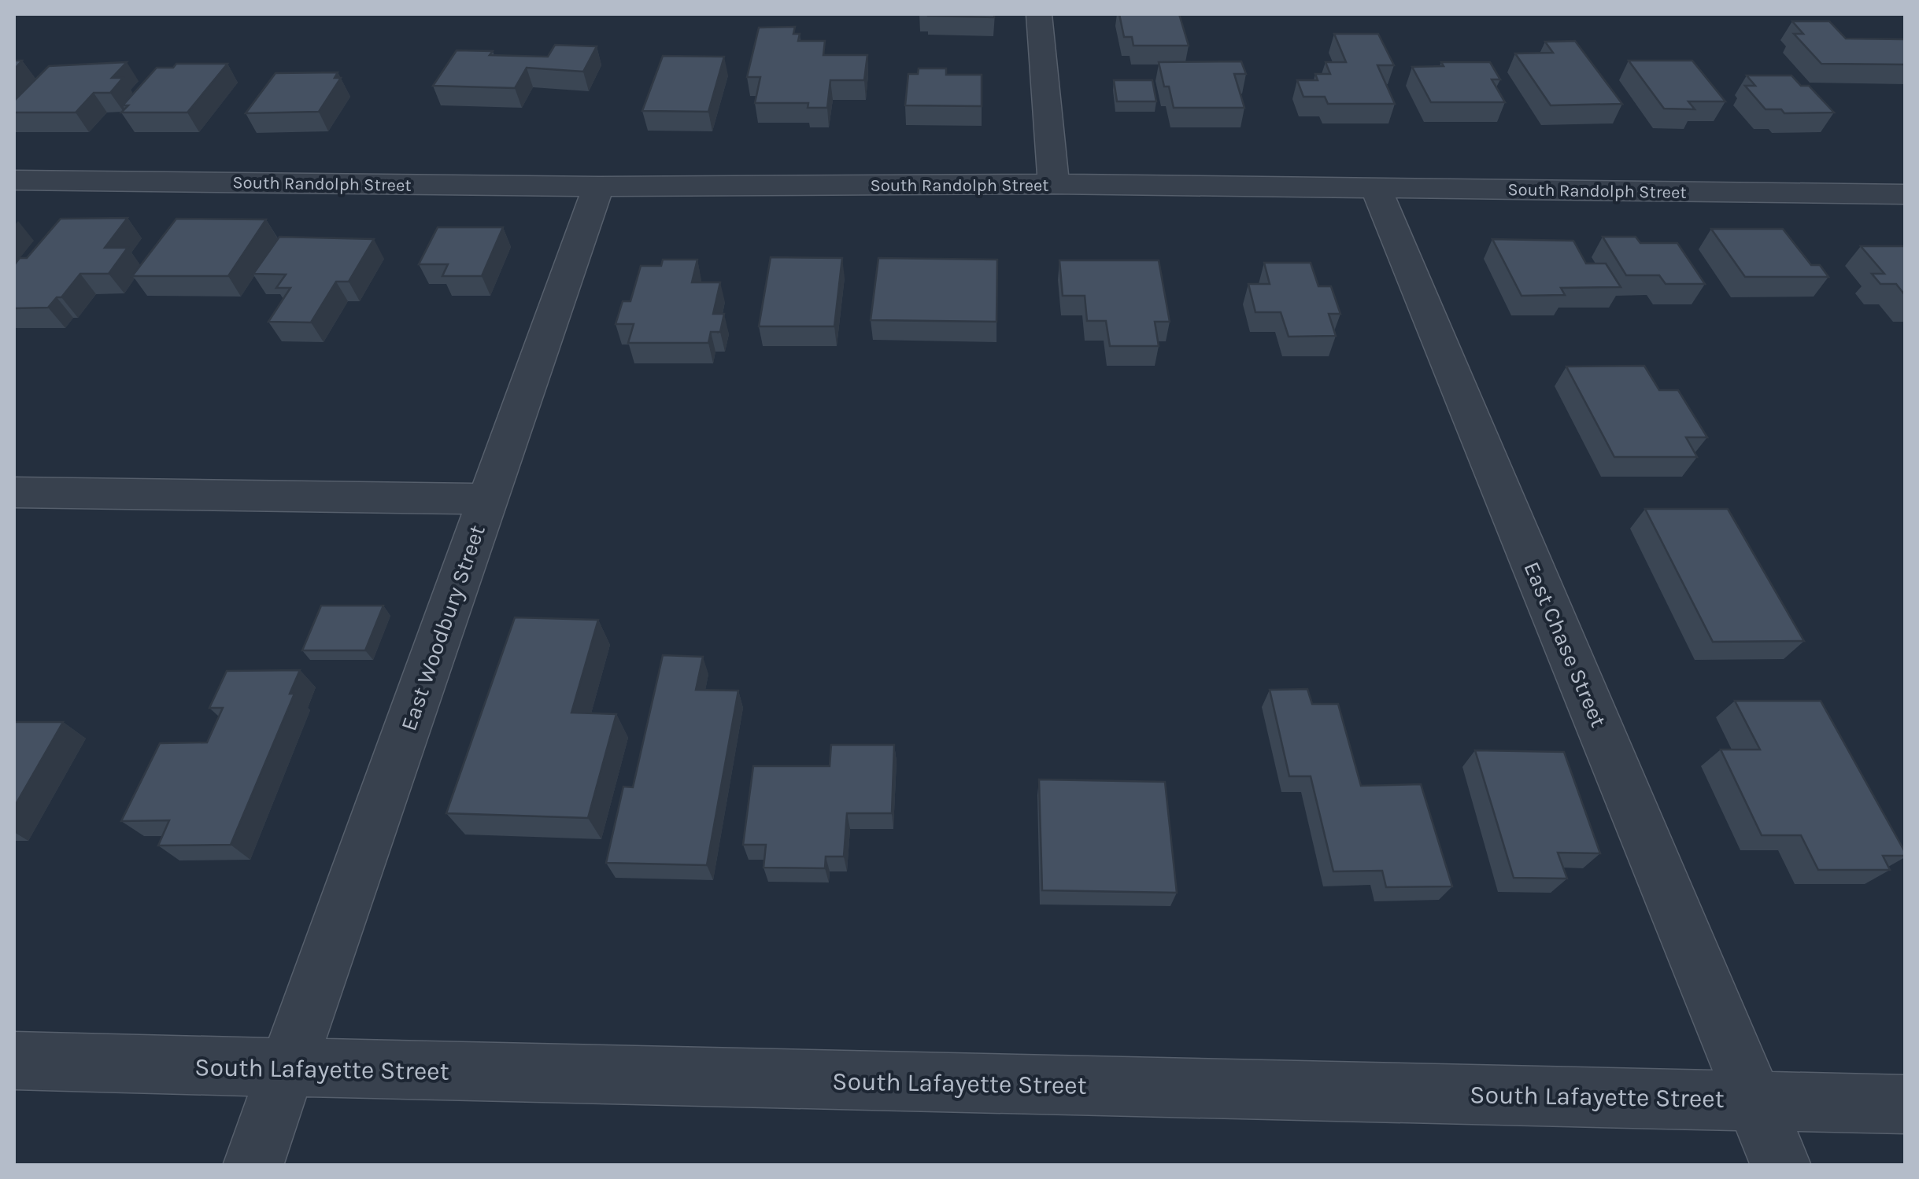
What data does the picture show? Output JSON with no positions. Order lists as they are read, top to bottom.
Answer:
{
  "streets": {
    "street": [
      "South Randolph Street",
      "East Woodbury Street",
      "East Chase Street",
      "South Lafayette Street"
    ]
  },
  "crossings": [
    ["South Randolph Street", "East Woodbury Street"],
    ["South Randolph Street", "East Chase Street"],
    ["East Woodbury Street", "South Lafayette Street"],
    ["East Chase Street", "South Lafayette Street"]
  ]
}
